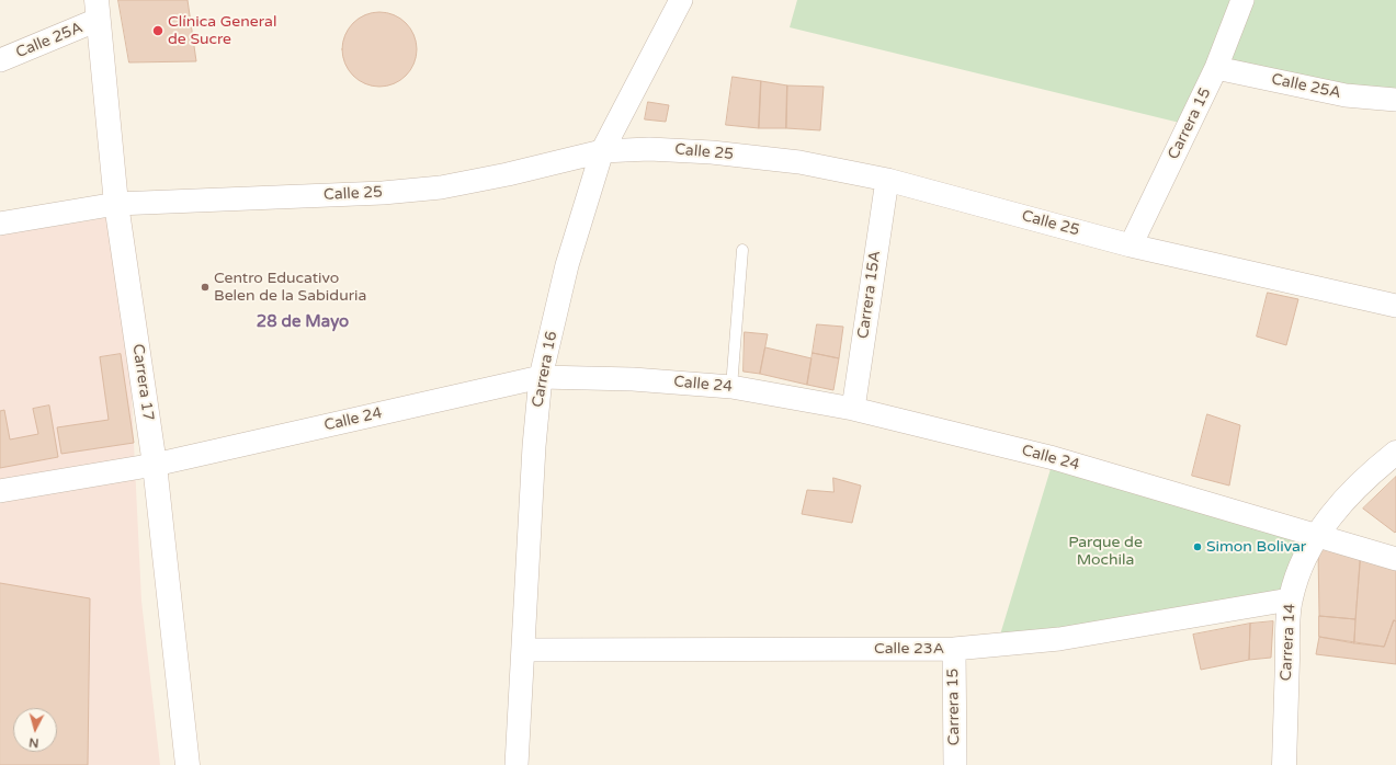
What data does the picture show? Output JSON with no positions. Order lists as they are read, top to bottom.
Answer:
{
  "streets": {
    "main road": ["Carrera 17", "Carrera 14"],
    "street": [
      "Calle 25A",
      "Carrera 15",
      "Calle 25",
      "Carrera 15A",
      "Carrera 16",
      "Calle 24",
      "Calle 23A"
    ]
  },
  "crossings": [
    ["Calle 25A", "Carrera 15"],
    ["Calle 25A", "Carrera 17"],
    ["Carrera 15", "Calle 25"],
    ["Carrera 15", "Calle 23A"],
    ["Calle 25", "Carrera 15A"],
    ["Calle 25", "Carrera 16"],
    ["Calle 25", "Carrera 17"],
    ["Carrera 15A", "Calle 24"],
    ["Carrera 16", "Calle 24"],
    ["Carrera 16", "Calle 23A"],
    ["Carrera 17", "Calle 24"],
    ["Calle 24", "Carrera 14"],
    ["Carrera 14", "Calle 23A"]
  ],
  "districts": ["28 de Mayo"],
  "parks": ["Parque de Mochila"],
  "places": ["Clínica General de Sucre", "Centro Educativo Belen de la Sabiduria", "Simon Bolivar"],
  "north": "bottom"
}
